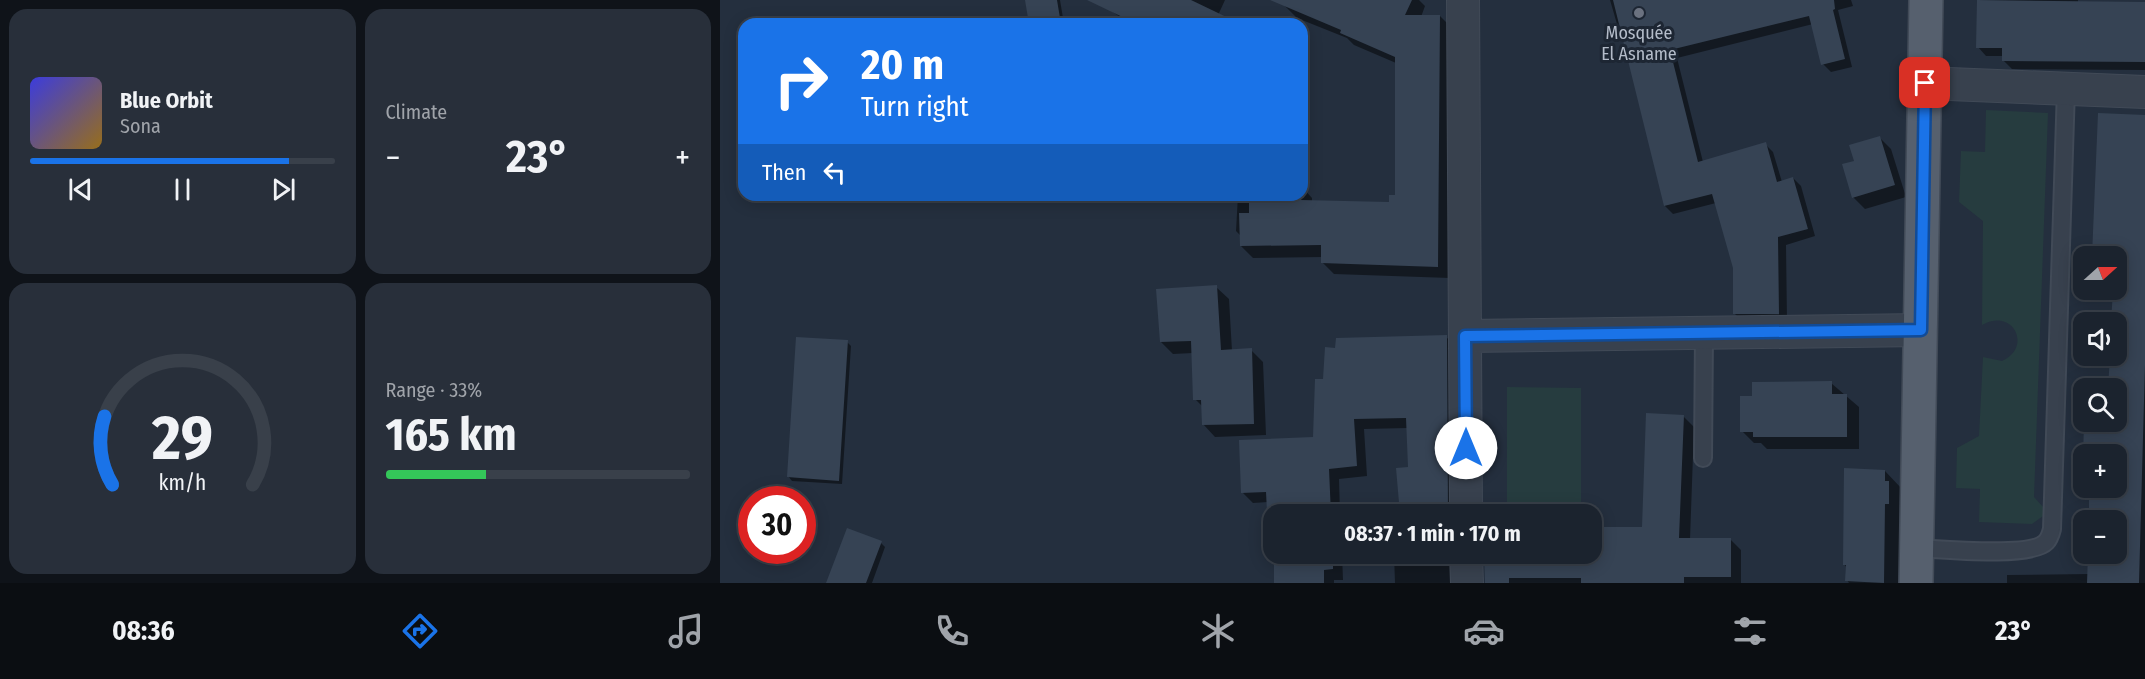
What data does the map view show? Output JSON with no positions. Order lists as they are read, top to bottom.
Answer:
{
  "places": ["Mosquée El Asname"],
  "north": "right",
  "page": {
    "tile": [
      "Climate",
      ["Range · 33%", "165 km"]
    ],
    "turn": ["20 m", "Turn right"],
    "song": ["Blue Orbit", "Sona"],
    "heat": ["−", "23°", "+"],
    "then": "Then",
    "map_buttons": ["+", "−"],
    "limit": "30",
    "trip": "08:37 · 1 min · 170 m",
    "tabs": ["08:36", "23°"],
    "gauge": ["29", "km/h"]
  }
}
